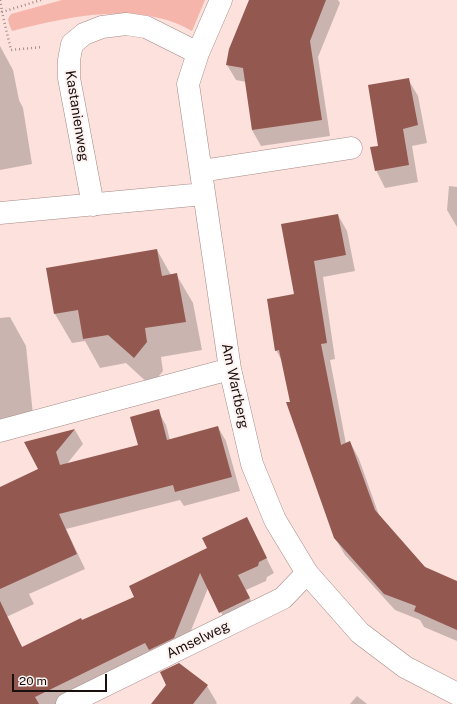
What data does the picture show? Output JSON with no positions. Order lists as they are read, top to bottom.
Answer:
{
  "streets": {
    "street": ["Kastanienweg", "Am Wartberg", "Amselweg"]
  },
  "crossings": [
    ["Am Wartberg", "Amselweg"]
  ],
  "scale_bar": "20 m"
}
